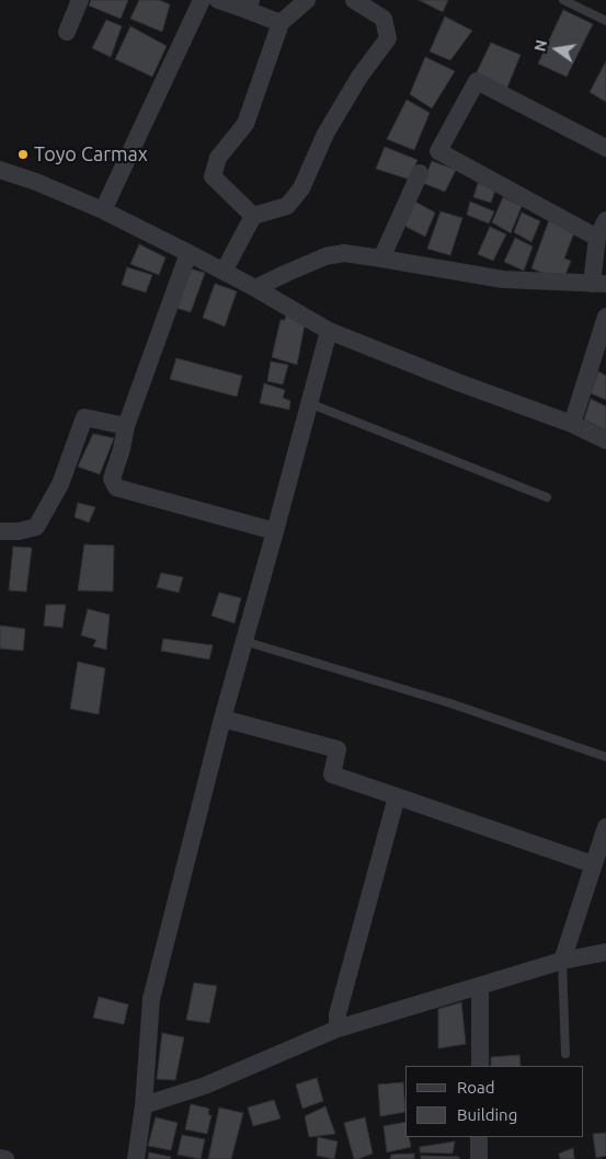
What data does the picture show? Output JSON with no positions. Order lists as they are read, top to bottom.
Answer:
{
  "places": ["Toyo Carmax"],
  "legend": ["Road", "Building"],
  "north": "left"
}
